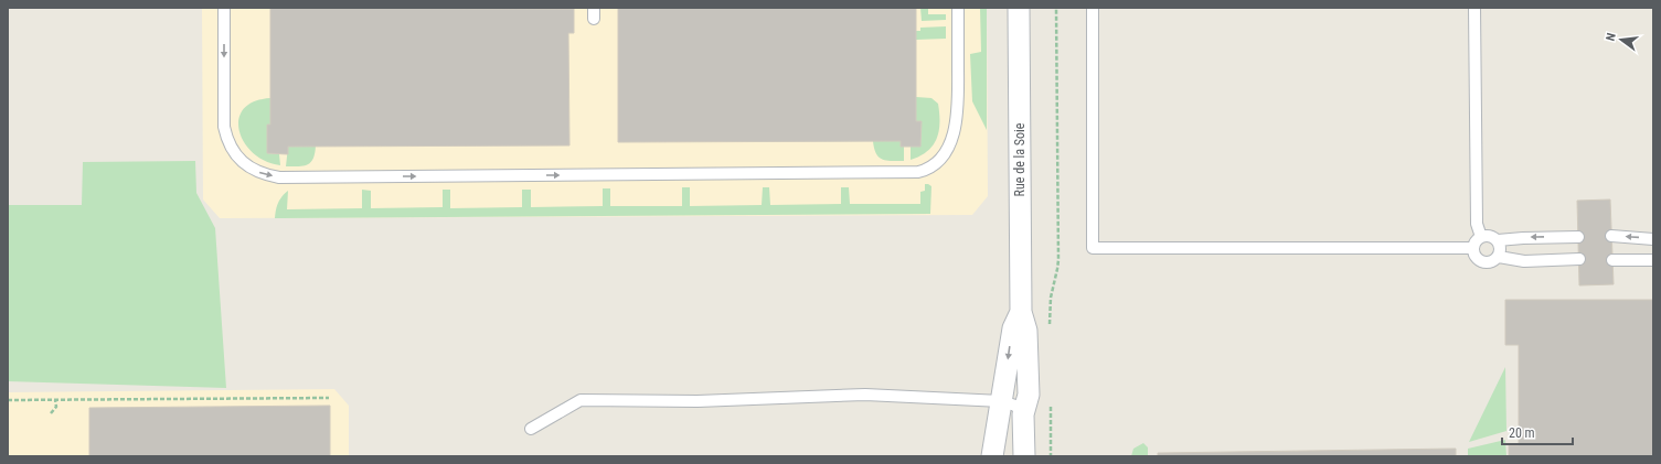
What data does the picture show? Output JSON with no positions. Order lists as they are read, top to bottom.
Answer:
{
  "streets": {
    "street": ["Rue de la Soie"]
  },
  "scale_bar": "20 m",
  "north": "left"
}
